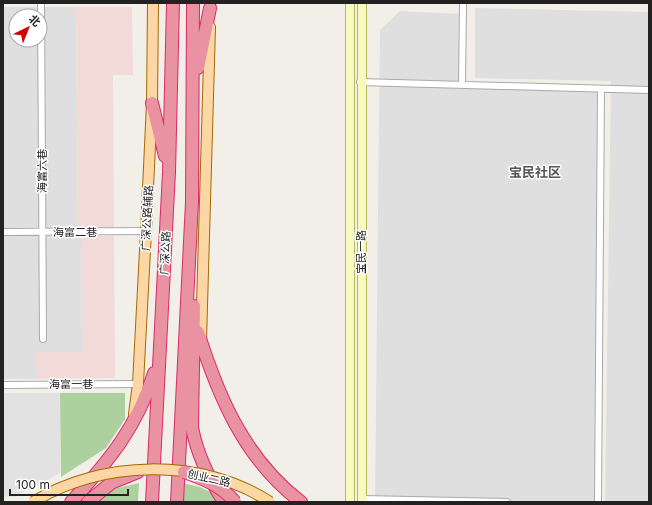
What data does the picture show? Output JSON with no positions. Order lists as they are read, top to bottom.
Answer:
{
  "streets": {
    "highway": ["广深公路"],
    "main road": ["广深公路辅路", "宝民一路", "创业二路"],
    "street": ["海富六巷", "海富二巷", "海富一巷"]
  },
  "crossings": [
    ["海富六巷", "海富二巷"],
    ["广深公路辅路", "海富二巷"],
    ["广深公路辅路", "海富一巷"]
  ],
  "districts": ["宝民社区"],
  "scale_bar": "100 m",
  "north": "top right"
}
